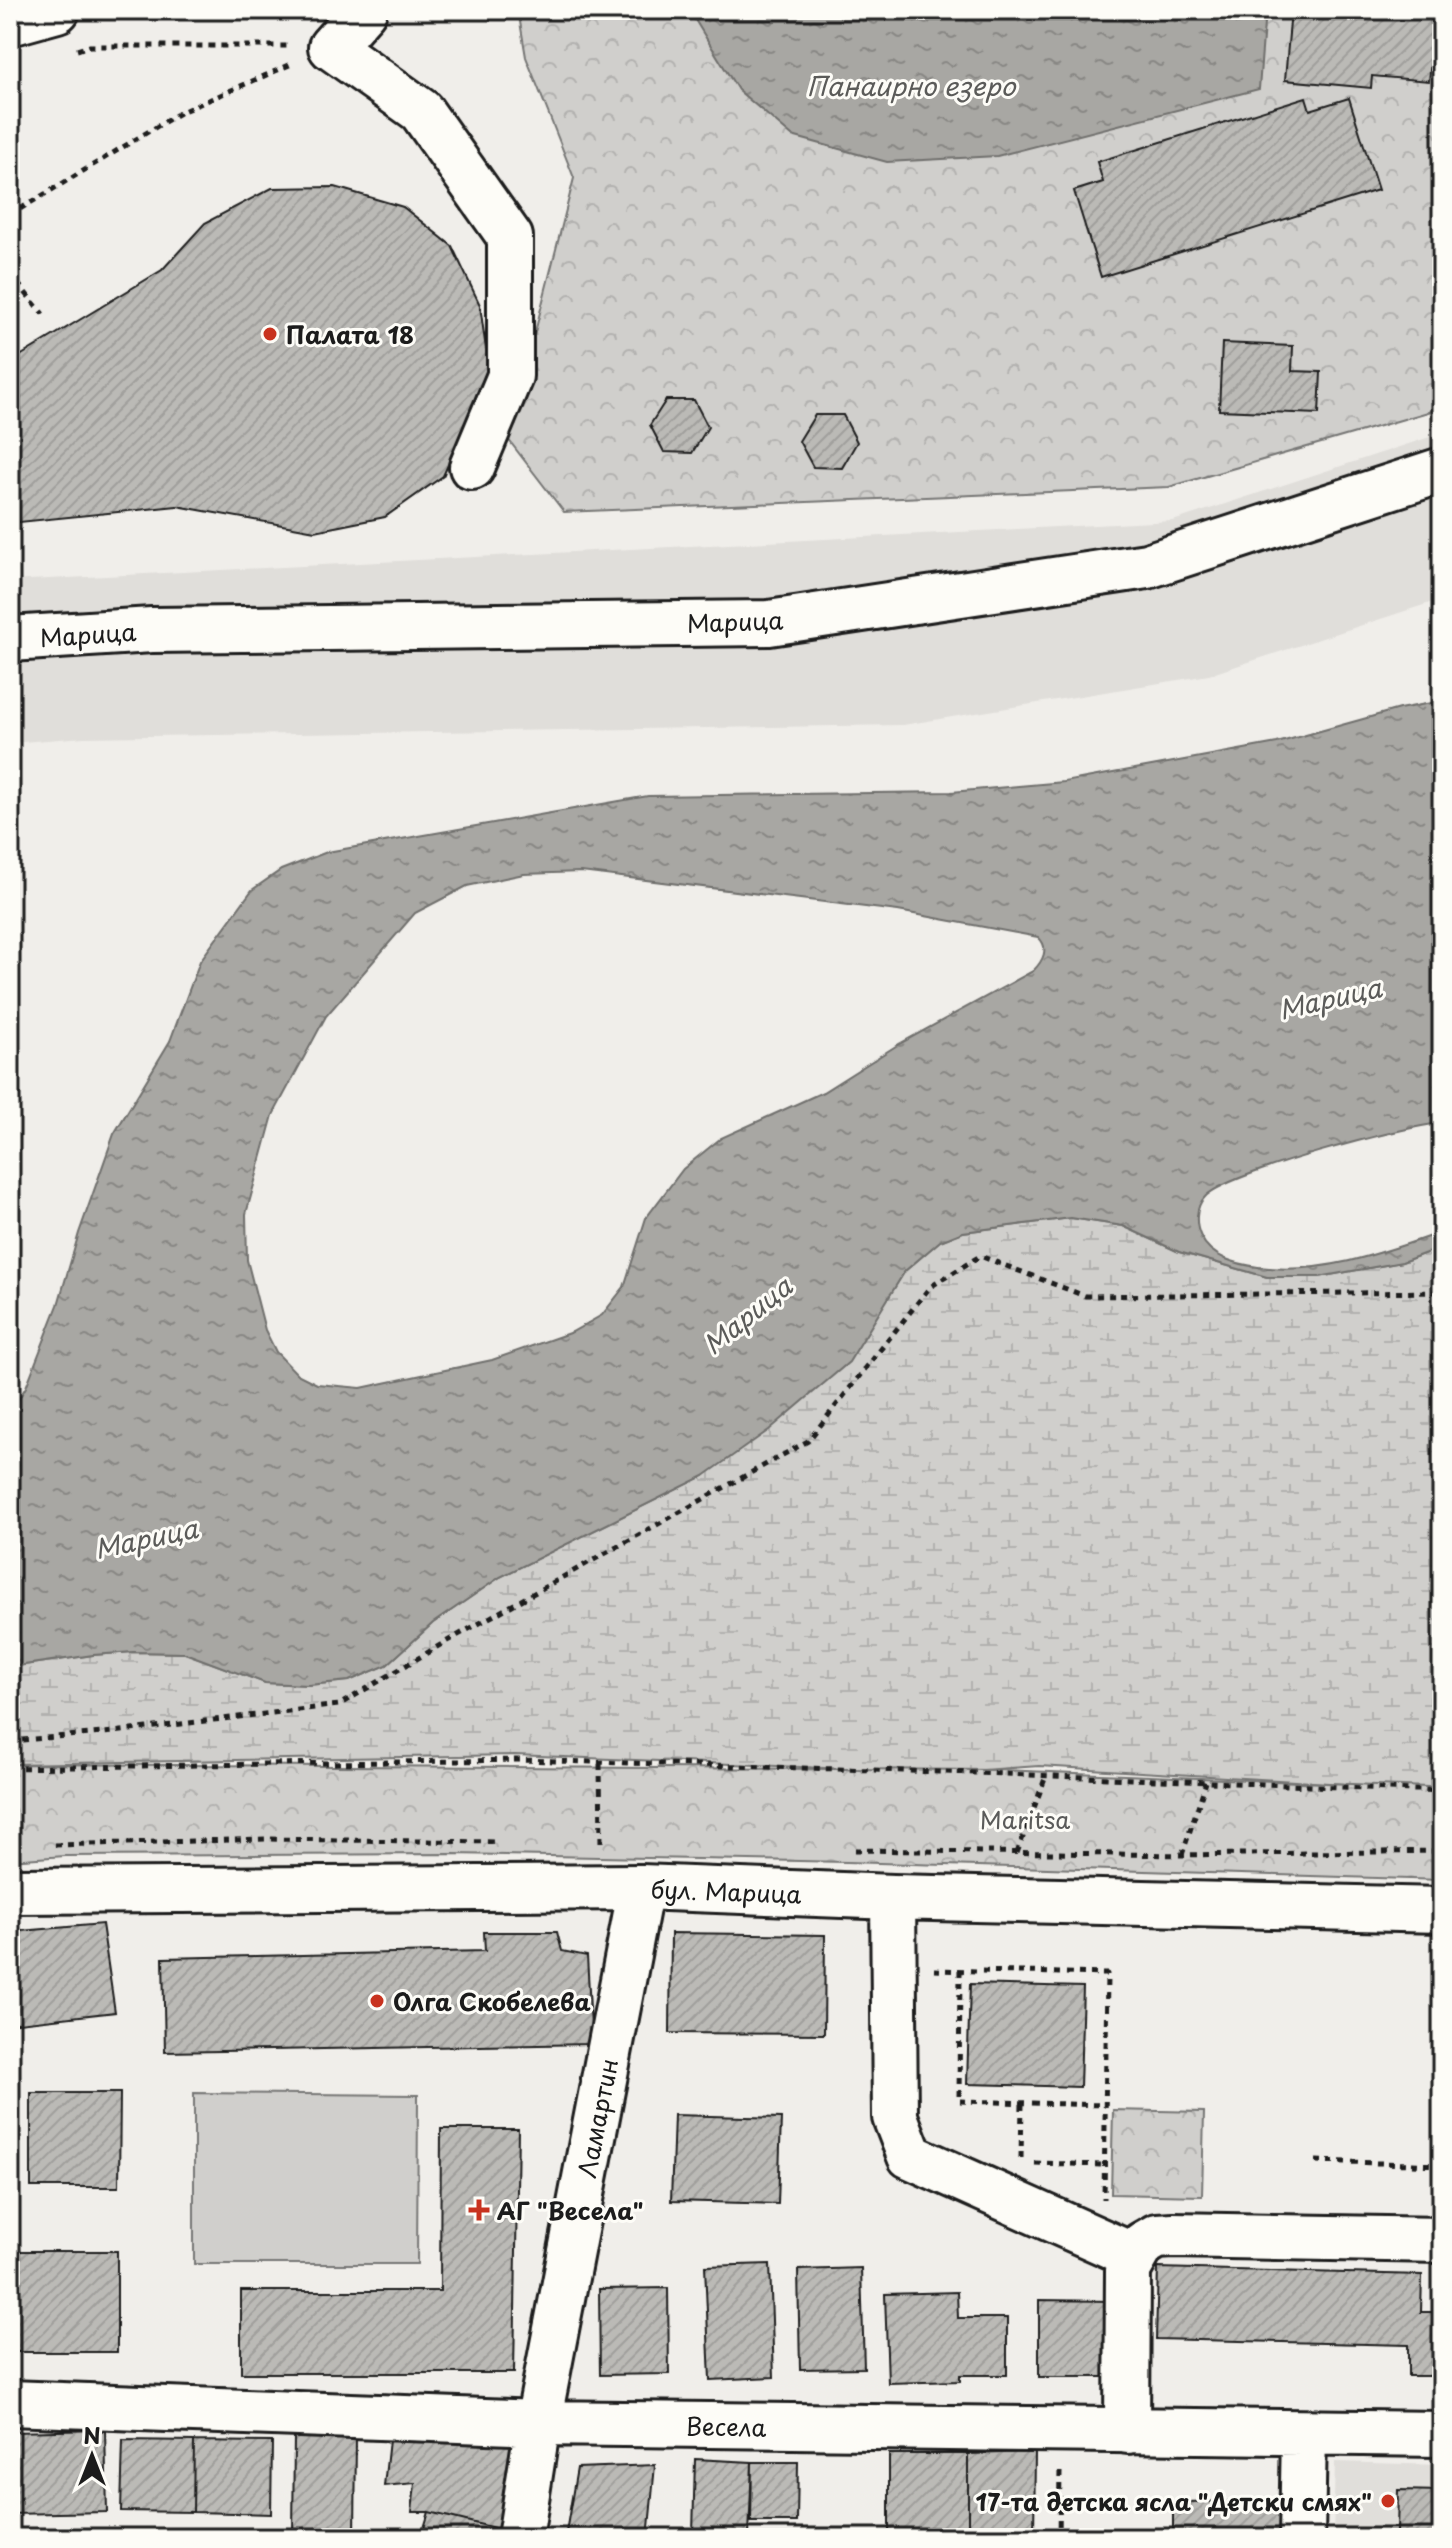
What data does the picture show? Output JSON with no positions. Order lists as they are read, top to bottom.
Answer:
{
  "streets": {
    "street": [
      "Марица",
      "бул. Марица",
      "Ламартин",
      "Весела"
    ]
  },
  "crossings": [
    ["бул. Марица", "Ламартин"],
    ["Ламартин", "Весела"]
  ],
  "water": ["Панаирно езеро", "Марица"],
  "parks": ["Maritsa"],
  "places": {
    "other": ["Палата 18", "Олга Скобелева", "17-та детска ясла \"Детски смях\""],
    "health": ["АГ \"Весела\""]
  },
  "north": "top"
}
